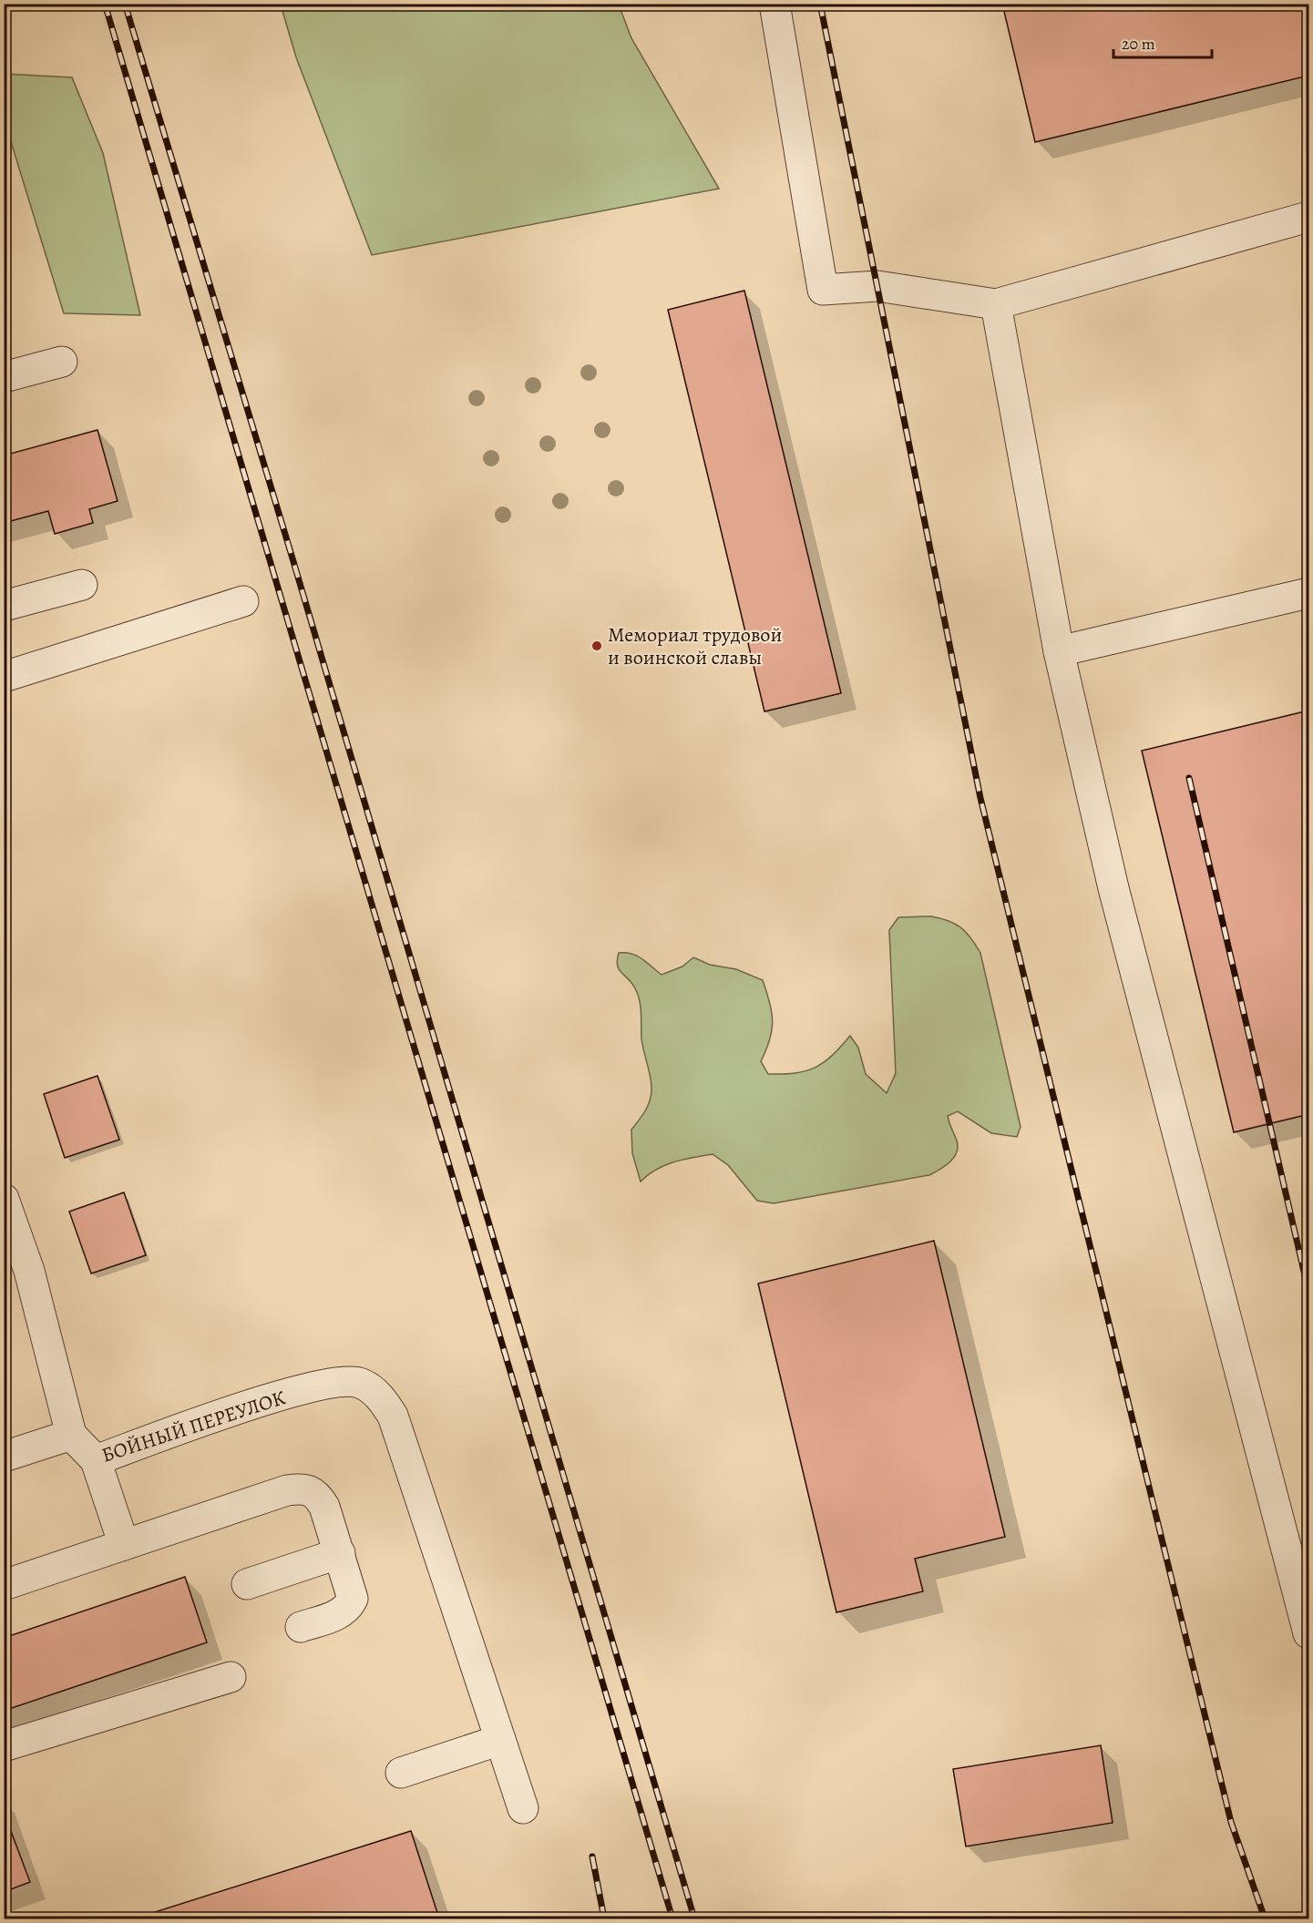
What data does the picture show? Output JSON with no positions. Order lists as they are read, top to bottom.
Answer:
{
  "streets": {
    "street": ["БОЙНЫЙ ПЕРЕУЛОК"]
  },
  "places": ["Мемориал трудовой и воинской славы"],
  "scale_bar": "20 m"
}
